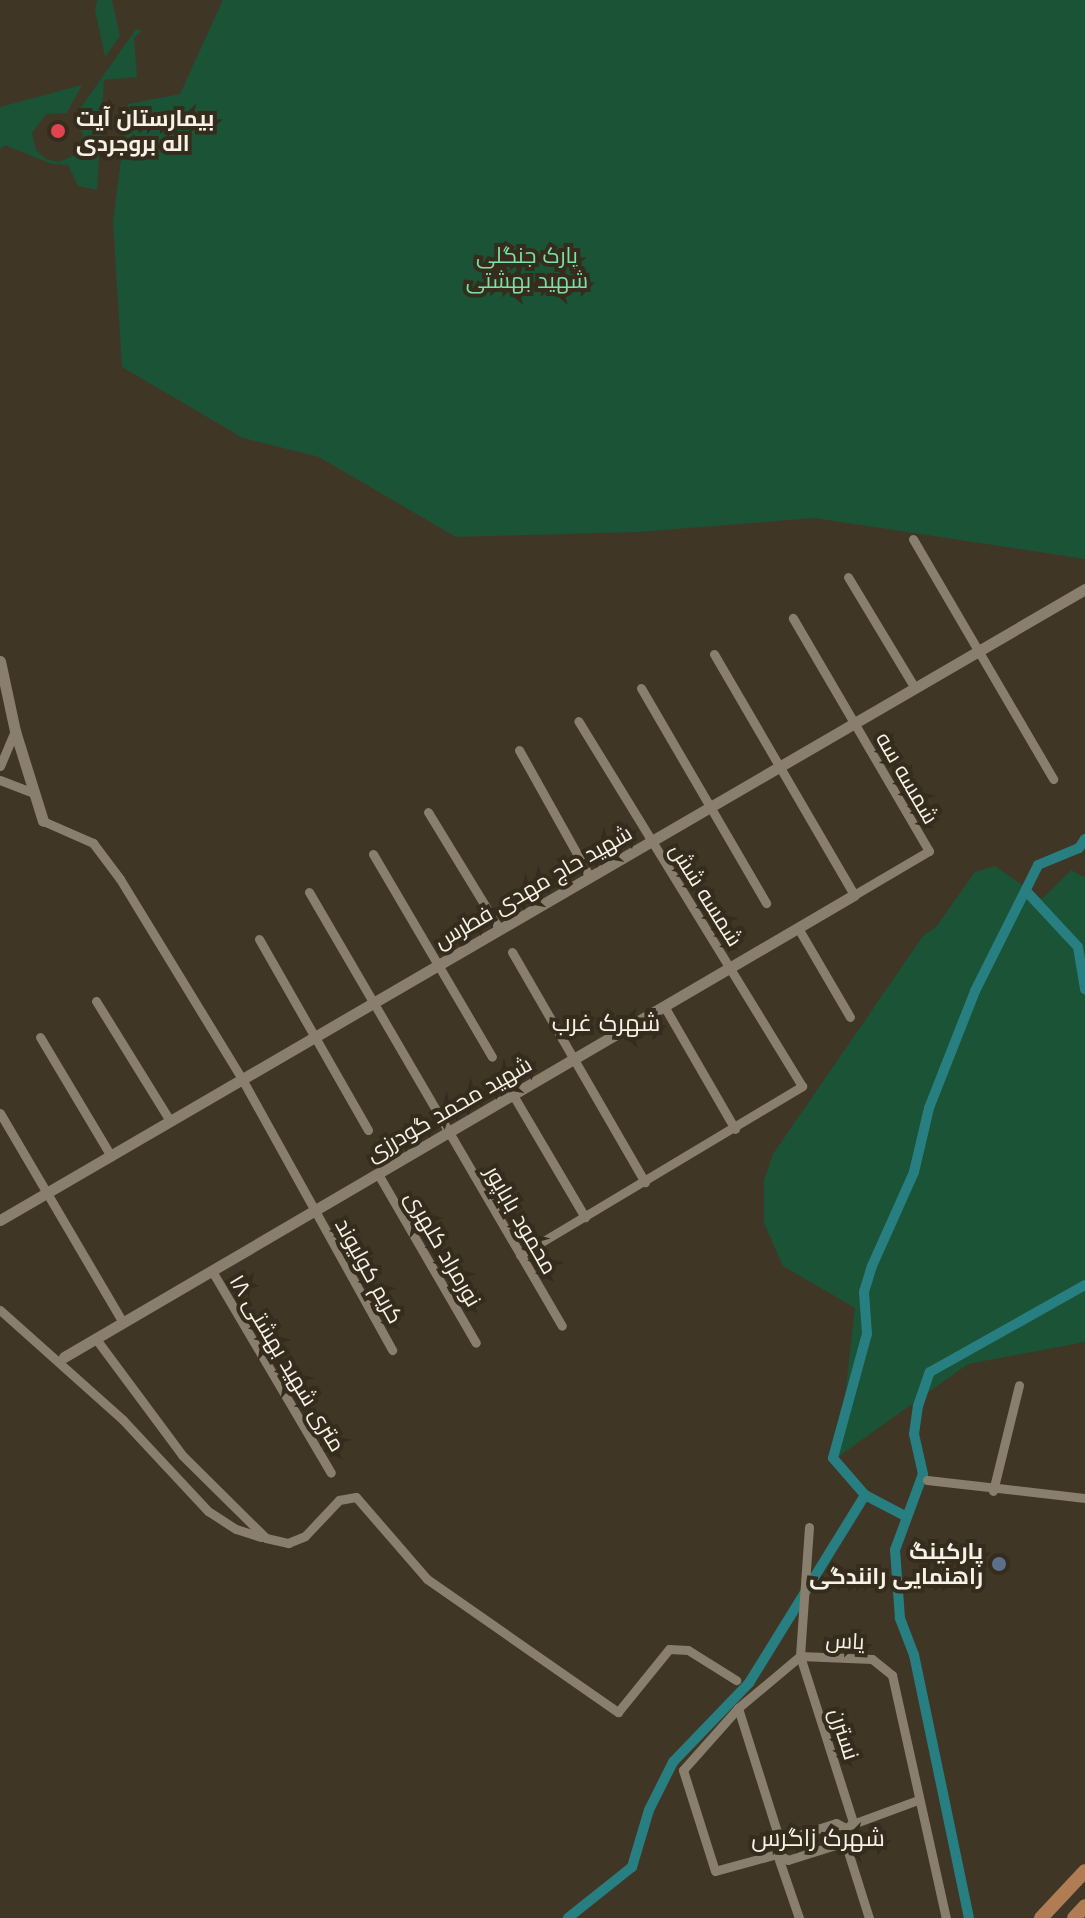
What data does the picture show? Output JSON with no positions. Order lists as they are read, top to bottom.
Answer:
{
  "streets": {
    "street": [
      "شمسه سه",
      "شهید حاج مهدی فطرس",
      "شمسه شش",
      "شهید محمد گودرزی",
      "محمود باباپور",
      "نورمراد کلهری",
      "کریم کولیوند",
      "۱۸ متری شهید بهشتی",
      "یاس",
      "نسترن"
    ]
  },
  "crossings": [
    ["شمسه سه", "شهید حاج مهدی فطرس"],
    ["شمسه سه", "شهید محمد گودرزی"],
    ["شهید حاج مهدی فطرس", "شمسه شش"],
    ["شهید حاج مهدی فطرس", "محمود باباپور"],
    ["شهید حاج مهدی فطرس", "کریم کولیوند"],
    ["شمسه شش", "شهید محمد گودرزی"],
    ["شهید محمد گودرزی", "محمود باباپور"],
    ["شهید محمد گودرزی", "نورمراد کلهری"],
    ["شهید محمد گودرزی", "کریم کولیوند"],
    ["شهید محمد گودرزی", "۱۸ متری شهید بهشتی"],
    ["یاس", "نسترن"]
  ],
  "districts": ["شهرک غرب", "شهرک زاگرس"],
  "parks": ["پارک جنگلی شهید بهشتی"],
  "places": ["بیمارستان آیت اله بروجردی", "پارکینگ راهنمایی رانندگی"]
}
